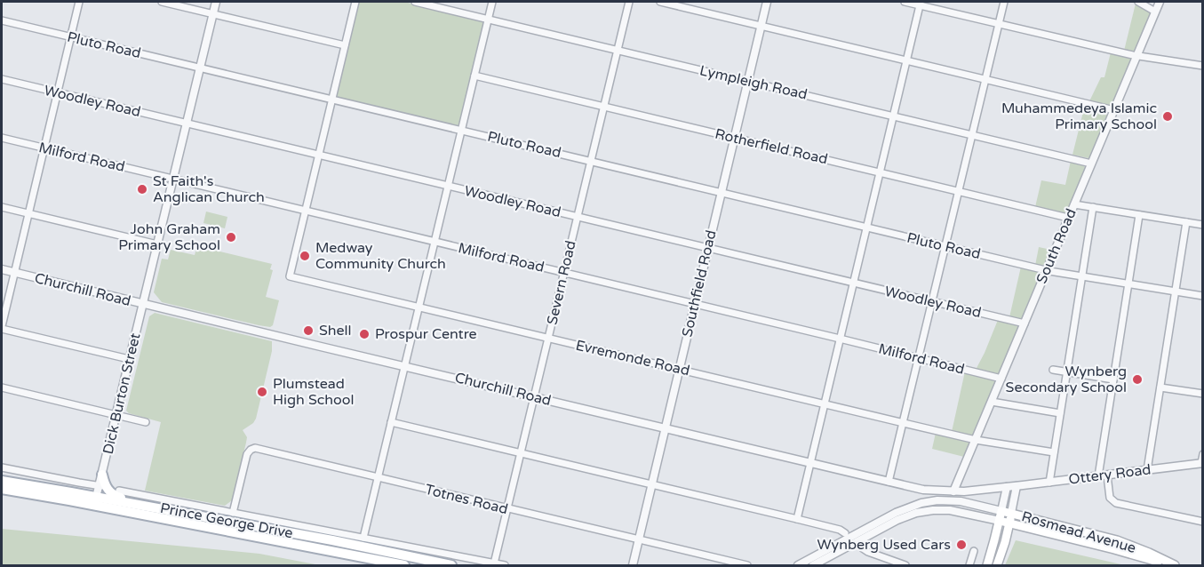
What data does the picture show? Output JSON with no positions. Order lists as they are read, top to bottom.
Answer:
{
  "streets": {
    "main road": ["Prince George Drive", "Rosmead Avenue"],
    "street": [
      "Pluto Road",
      "Lympleigh Road",
      "Woodley Road",
      "Rotherfield Road",
      "Milford Road",
      "South Road",
      "Severn Road",
      "Southfield Road",
      "Churchill Road",
      "Evremonde Road",
      "Dick Burton Street",
      "Ottery Road",
      "Totnes Road"
    ]
  },
  "crossings": [
    ["Pluto Road", "South Road"],
    ["Pluto Road", "Severn Road"],
    ["Pluto Road", "Southfield Road"],
    ["Pluto Road", "Dick Burton Street"],
    ["Lympleigh Road", "South Road"],
    ["Lympleigh Road", "Severn Road"],
    ["Lympleigh Road", "Southfield Road"],
    ["Woodley Road", "South Road"],
    ["Woodley Road", "Severn Road"],
    ["Woodley Road", "Southfield Road"],
    ["Woodley Road", "Dick Burton Street"],
    ["Rotherfield Road", "South Road"],
    ["Rotherfield Road", "Severn Road"],
    ["Rotherfield Road", "Southfield Road"],
    ["Milford Road", "South Road"],
    ["Milford Road", "Severn Road"],
    ["Milford Road", "Southfield Road"],
    ["Milford Road", "Evremonde Road"],
    ["Milford Road", "Dick Burton Street"],
    ["South Road", "Churchill Road"],
    ["South Road", "Evremonde Road"],
    ["Severn Road", "Churchill Road"],
    ["Severn Road", "Evremonde Road"],
    ["Severn Road", "Totnes Road"],
    ["Southfield Road", "Churchill Road"],
    ["Southfield Road", "Evremonde Road"],
    ["Southfield Road", "Totnes Road"],
    ["Churchill Road", "Dick Burton Street"],
    ["Churchill Road", "Ottery Road"]
  ],
  "places": [
    "Muhammedeya Islamic Primary School",
    "St Faith's Anglican Church",
    "John Graham Primary School",
    "Medway Community Church",
    "Shell",
    "Prospur Centre",
    "Wynberg Secondary School",
    "Plumstead High School",
    "Wynberg Used Cars"
  ]
}
